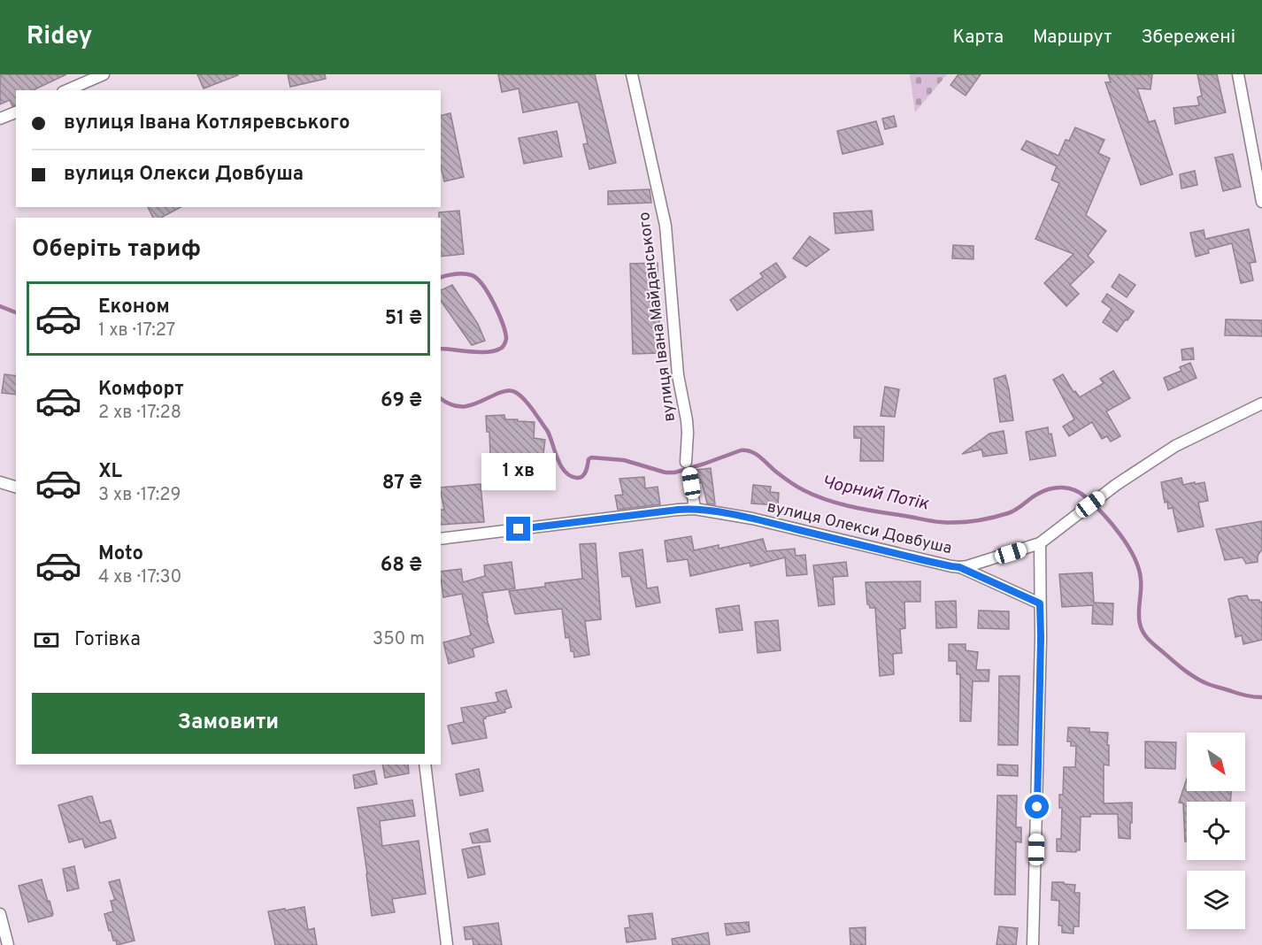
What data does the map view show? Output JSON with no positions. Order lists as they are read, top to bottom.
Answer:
{
  "streets": {
    "street": ["вулиця Івана Майданського", "вулиця Олекси Довбуша"]
  },
  "crossings": [
    ["вулиця Івана Майданського", "вулиця Олекси Довбуша"]
  ],
  "water": ["Чорний Потік"],
  "north": "bottom right",
  "page": {
    "header": "Ridey",
    "nav": ["Карта", "Маршрут", "Збережені"],
    "banner": ["вулиця Івана Котляревського", "вулиця Олекси Довбуша"],
    "heading": "Оберіть тариф",
    "list": [
      {
        "name": "Економ",
        "note": "1 хв · 17:27",
        "value": "51 ₴"
      },
      {
        "name": "Комфорт",
        "note": "2 хв · 17:28",
        "value": "69 ₴"
      },
      {
        "name": "XL",
        "note": "3 хв · 17:29",
        "value": "87 ₴"
      },
      {
        "name": "Moto",
        "note": "4 хв · 17:30",
        "value": "68 ₴"
      }
    ],
    "bubble": "1 хв",
    "pay": ["Готівка", "350 m"],
    "buttons": "Замовити"
  }
}
